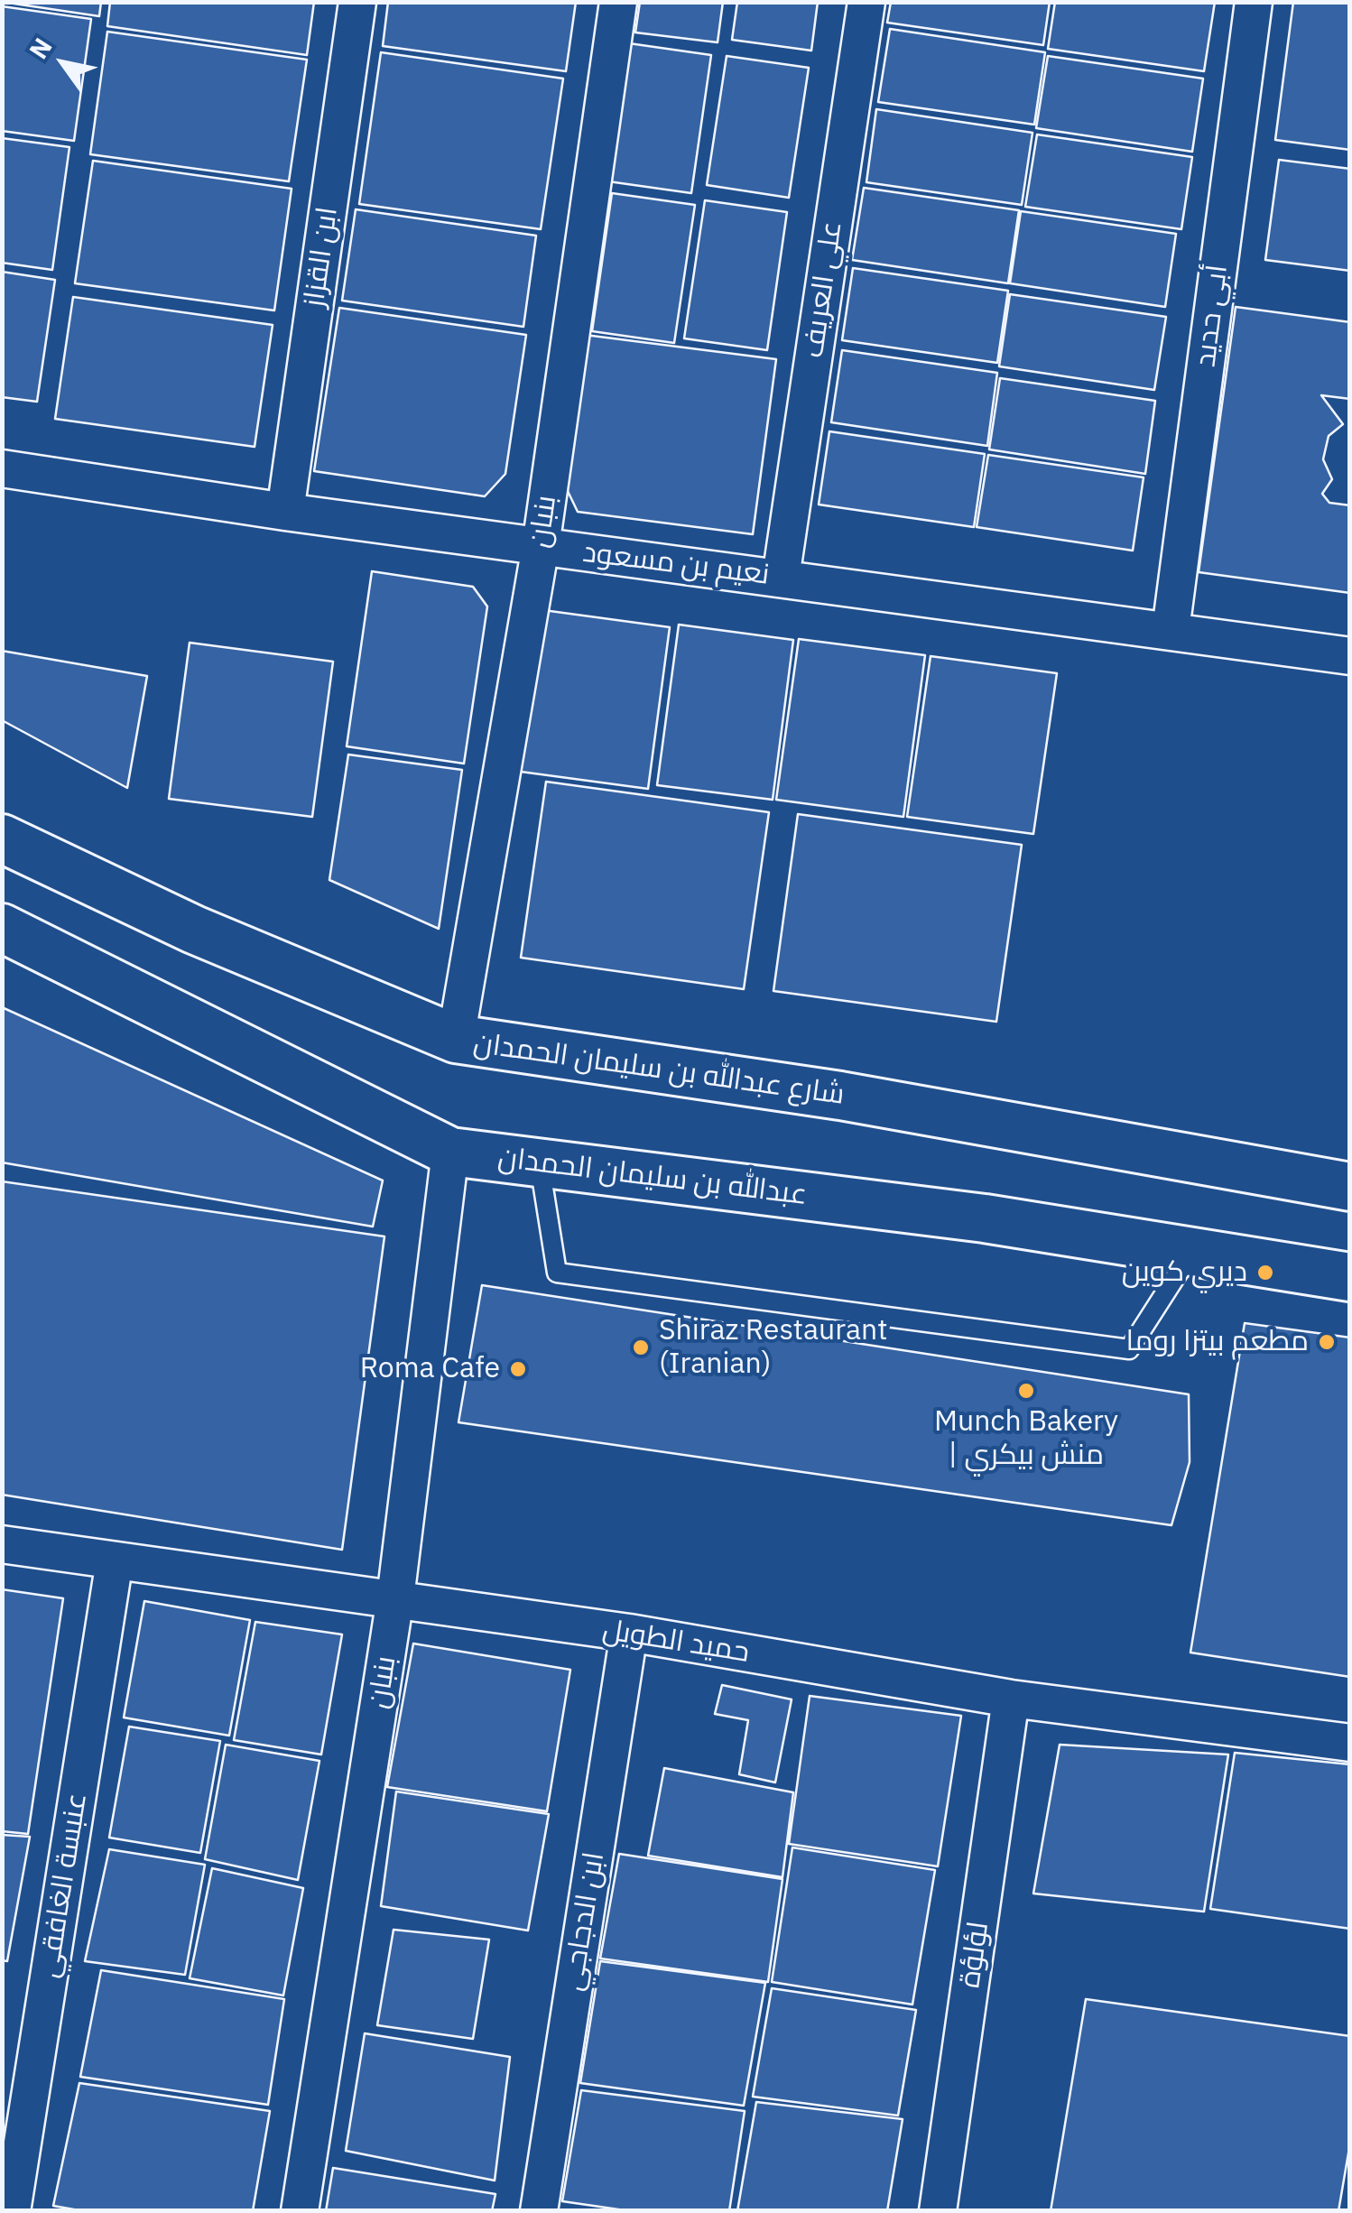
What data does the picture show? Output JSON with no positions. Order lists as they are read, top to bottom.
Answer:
{
  "streets": {
    "street": [
      "ابن القزاز",
      "علي العريف",
      "أبي حديد",
      "بنبان",
      "نعيم بن مسعود",
      "شارع عبدالله بن سليمان الحمدان",
      "عبدالله بن سليمان الحمدان",
      "حميد الطويل",
      "عنبسة الغافقي",
      "ابن الدجاجي",
      "لؤلؤة"
    ]
  },
  "crossings": [
    ["ابن القزاز", "نعيم بن مسعود"],
    ["علي العريف", "نعيم بن مسعود"],
    ["أبي حديد", "نعيم بن مسعود"],
    ["بنبان", "نعيم بن مسعود"],
    ["بنبان", "شارع عبدالله بن سليمان الحمدان"],
    ["بنبان", "عبدالله بن سليمان الحمدان"],
    ["بنبان", "حميد الطويل"],
    ["حميد الطويل", "عنبسة الغافقي"],
    ["حميد الطويل", "ابن الدجاجي"],
    ["حميد الطويل", "لؤلؤة"]
  ],
  "places": [
    "ديري كوين",
    "مطعم بيتزا روما",
    "Shiraz Restaurant (Iranian)",
    "Roma Cafe",
    "Munch Bakery | منش بيكري"
  ],
  "north": "top left"
}
